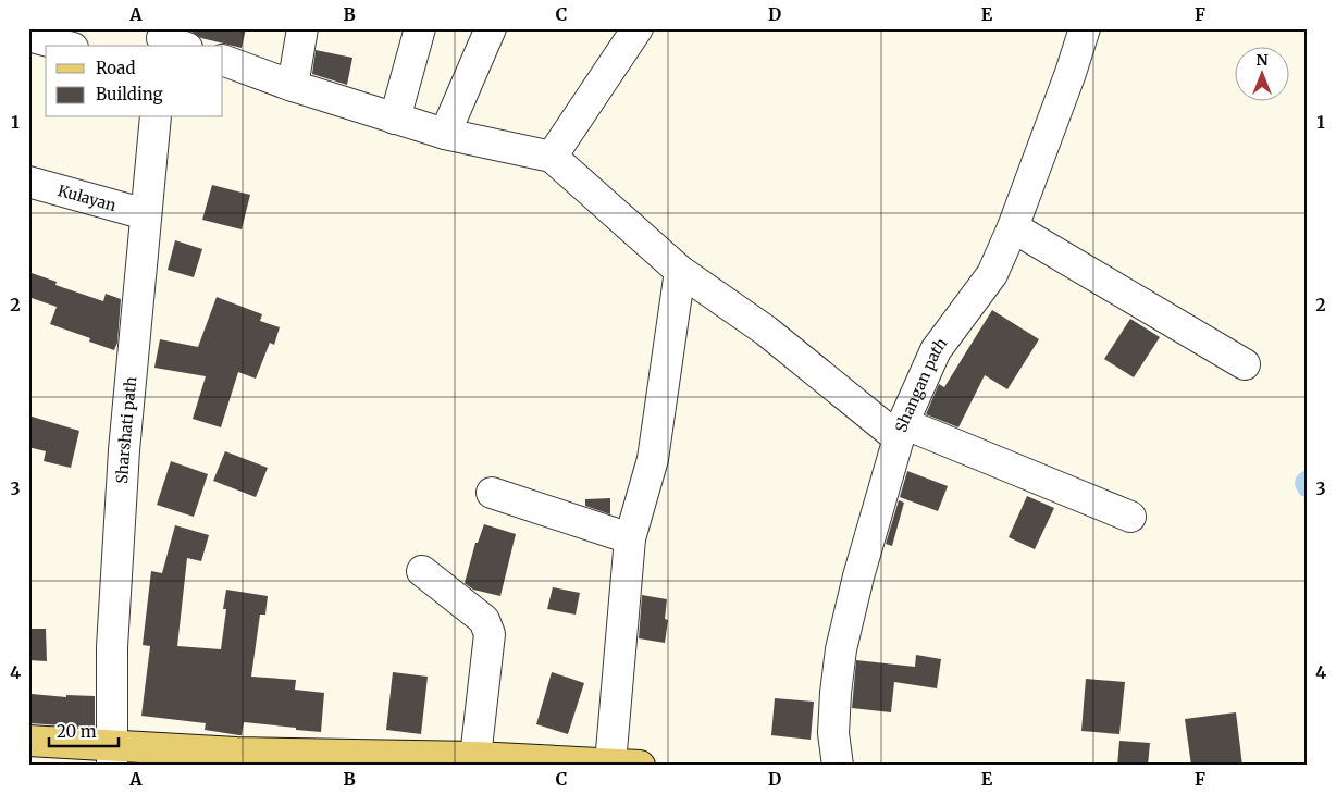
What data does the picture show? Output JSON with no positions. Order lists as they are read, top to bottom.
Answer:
{
  "streets": {
    "street": ["Kulayan", "Shangan path", "Sharshati path"]
  },
  "crossings": [
    ["Kulayan", "Sharshati path"]
  ],
  "legend": ["Road", "Building"],
  "scale_bar": "20 m",
  "north": "top",
  "grid": {
    "columns": [
      "A",
      "B",
      "C",
      "D",
      "E",
      "F"
    ],
    "rows": [
      "1",
      "2",
      "3",
      "4"
    ]
  }
}
